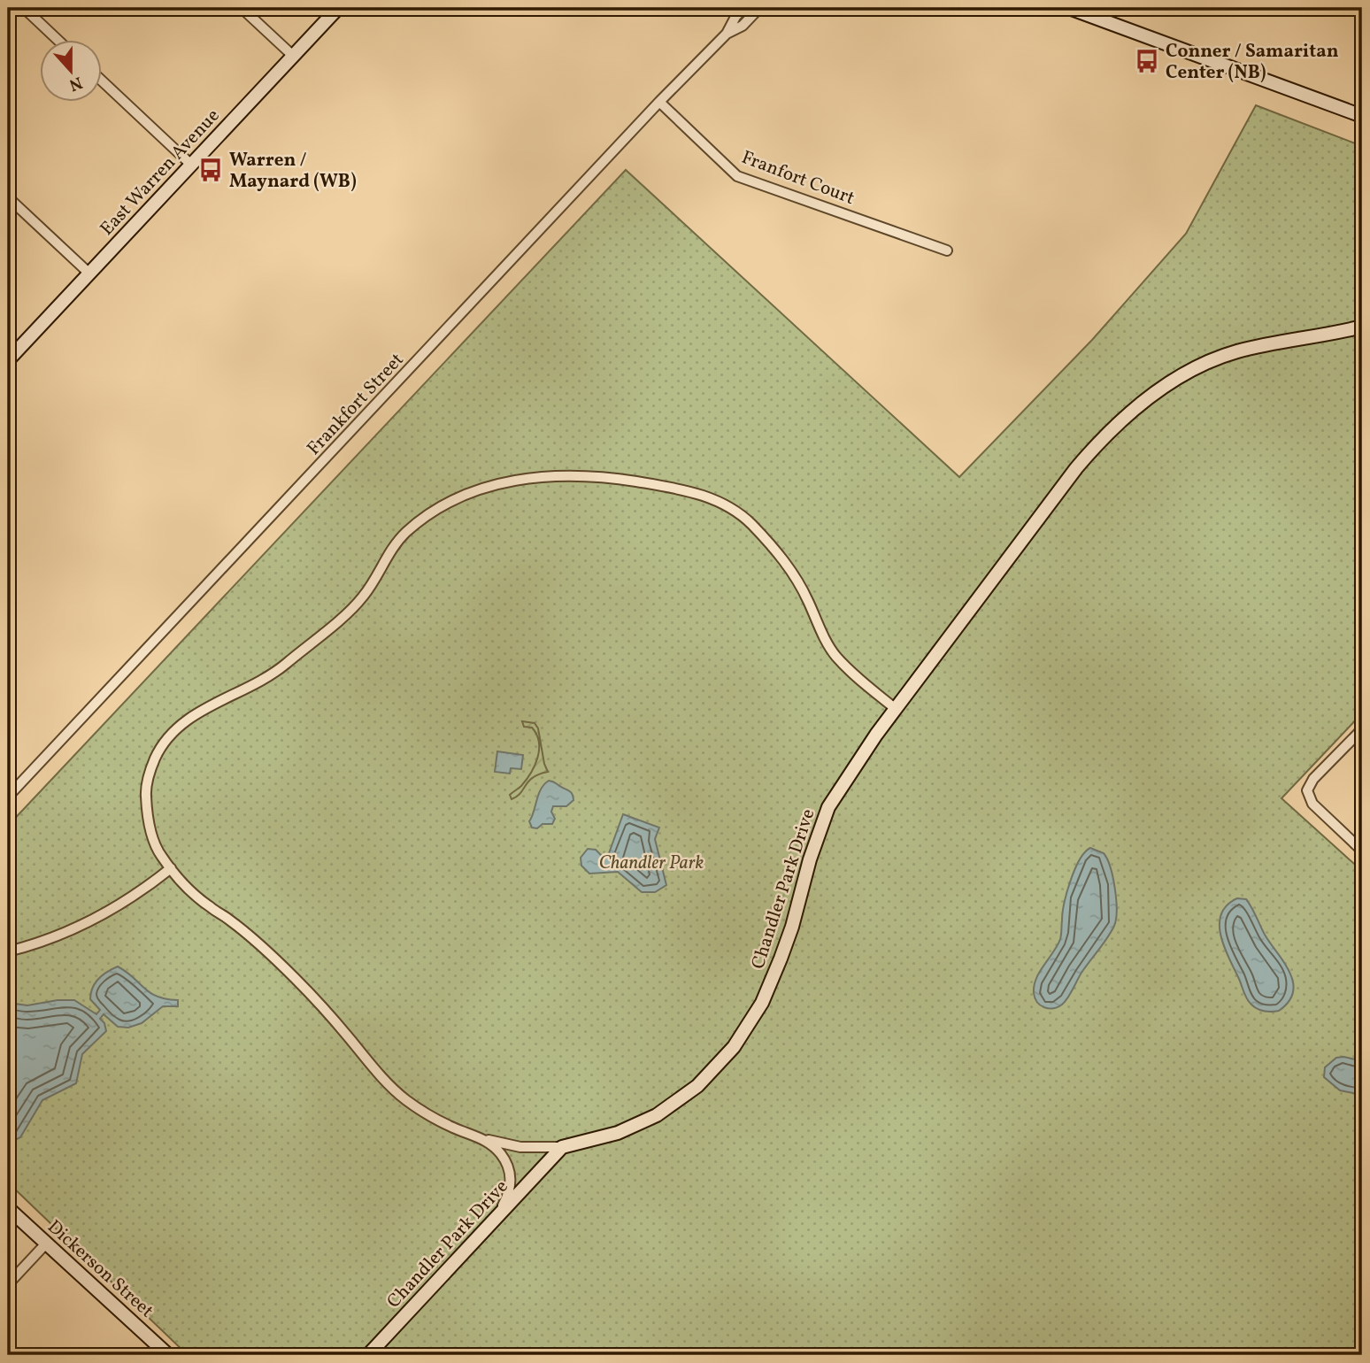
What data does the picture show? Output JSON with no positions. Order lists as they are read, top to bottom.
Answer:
{
  "streets": {
    "street": [
      "East Warren Avenue",
      "Franfort Court",
      "Frankfort Street",
      "Chandler Park Drive",
      "Dickerson Street"
    ]
  },
  "crossings": [
    ["Franfort Court", "Frankfort Street"]
  ],
  "parks": ["Chandler Park"],
  "places": {
    "bus stop": ["Conner / Samaritan Center (NB)", "Warren / Maynard (WB)"]
  },
  "north": "bottom"
}
